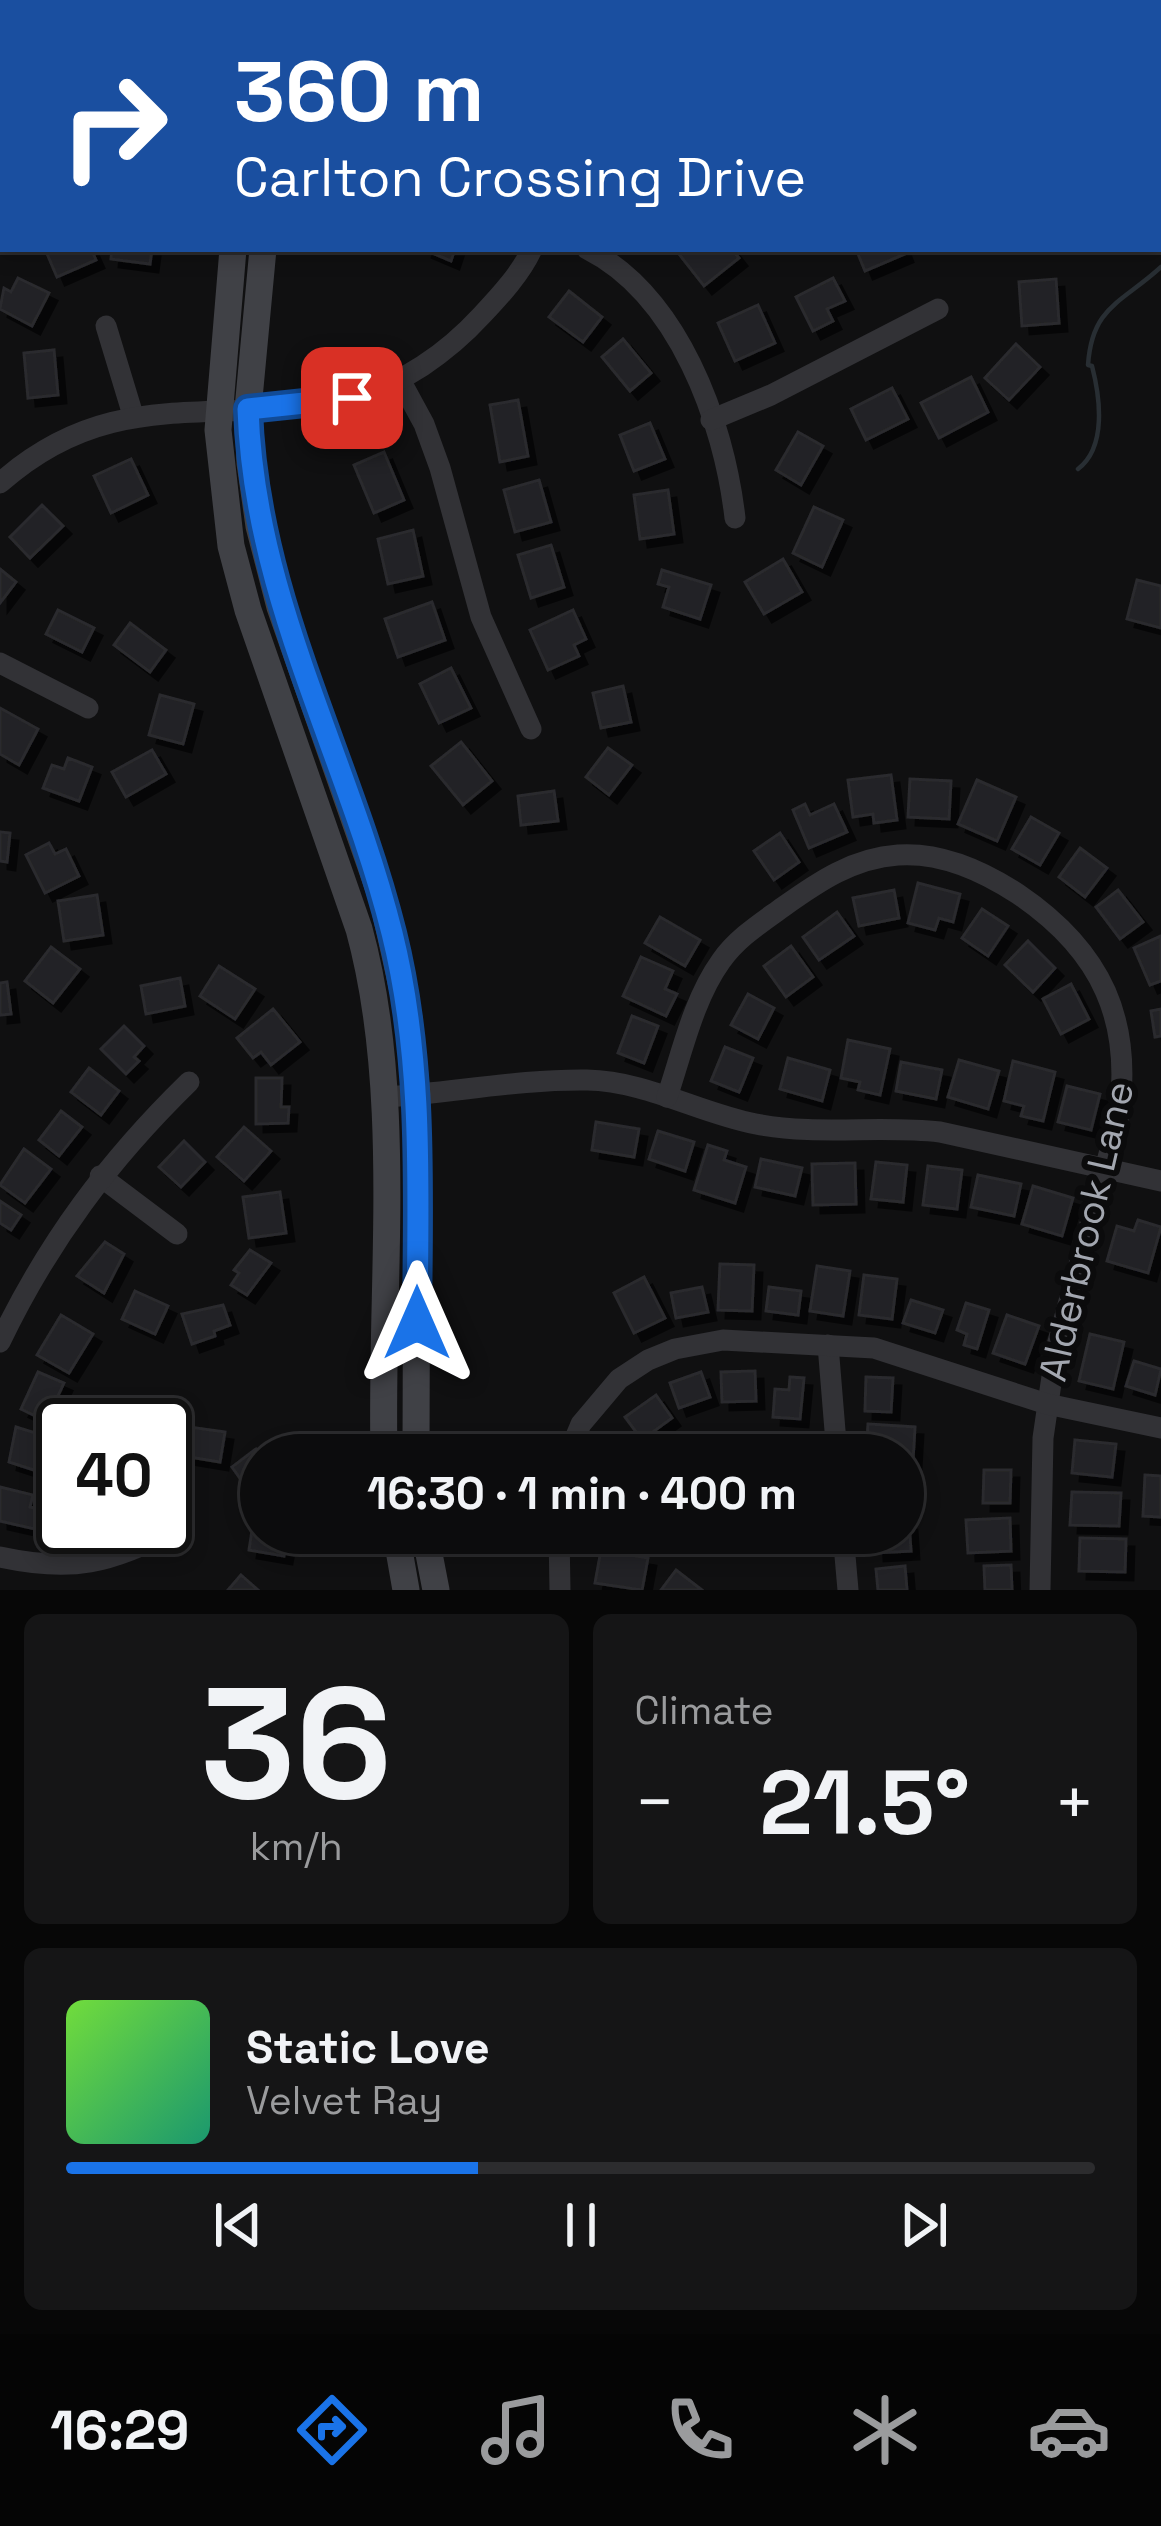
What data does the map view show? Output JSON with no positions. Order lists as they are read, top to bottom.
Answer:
{
  "streets": {
    "street": ["Alderbrook Lane"]
  },
  "page": {
    "turn": ["360 m", "Carlton Crossing Drive"],
    "limit": "40",
    "trip": "16:30 · 1 min · 400 m",
    "tile": [
      ["36", "km/h"],
      "Climate"
    ],
    "heat": ["−", "21.5°", "+"],
    "song": ["Static Love", "Velvet Ray"],
    "tabs": "16:29"
  }
}
